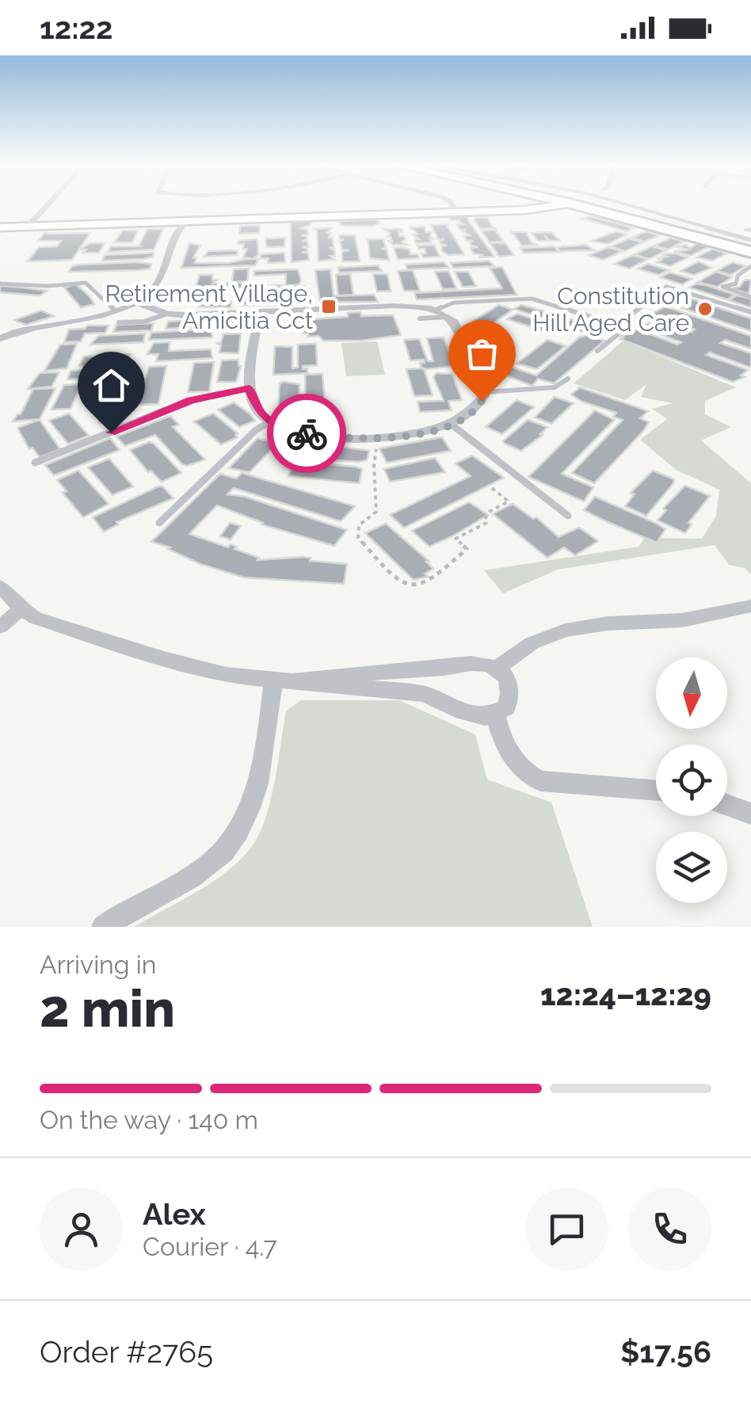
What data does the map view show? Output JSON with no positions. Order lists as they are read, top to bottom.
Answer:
{
  "places": {
    "transit": ["Retirement Village, Amicitia Cct"],
    "other": ["Constitution Hill Aged Care"]
  },
  "north": "bottom",
  "page": {
    "status": "12:22",
    "heading": ["2 min", "Arriving in", "12:24–12:29"],
    "panel": [
      "Alex",
      "Courier · 4.7",
      "Order #2765",
      "$17.56"
    ],
    "bar": "On the way · 140 m"
  }
}
